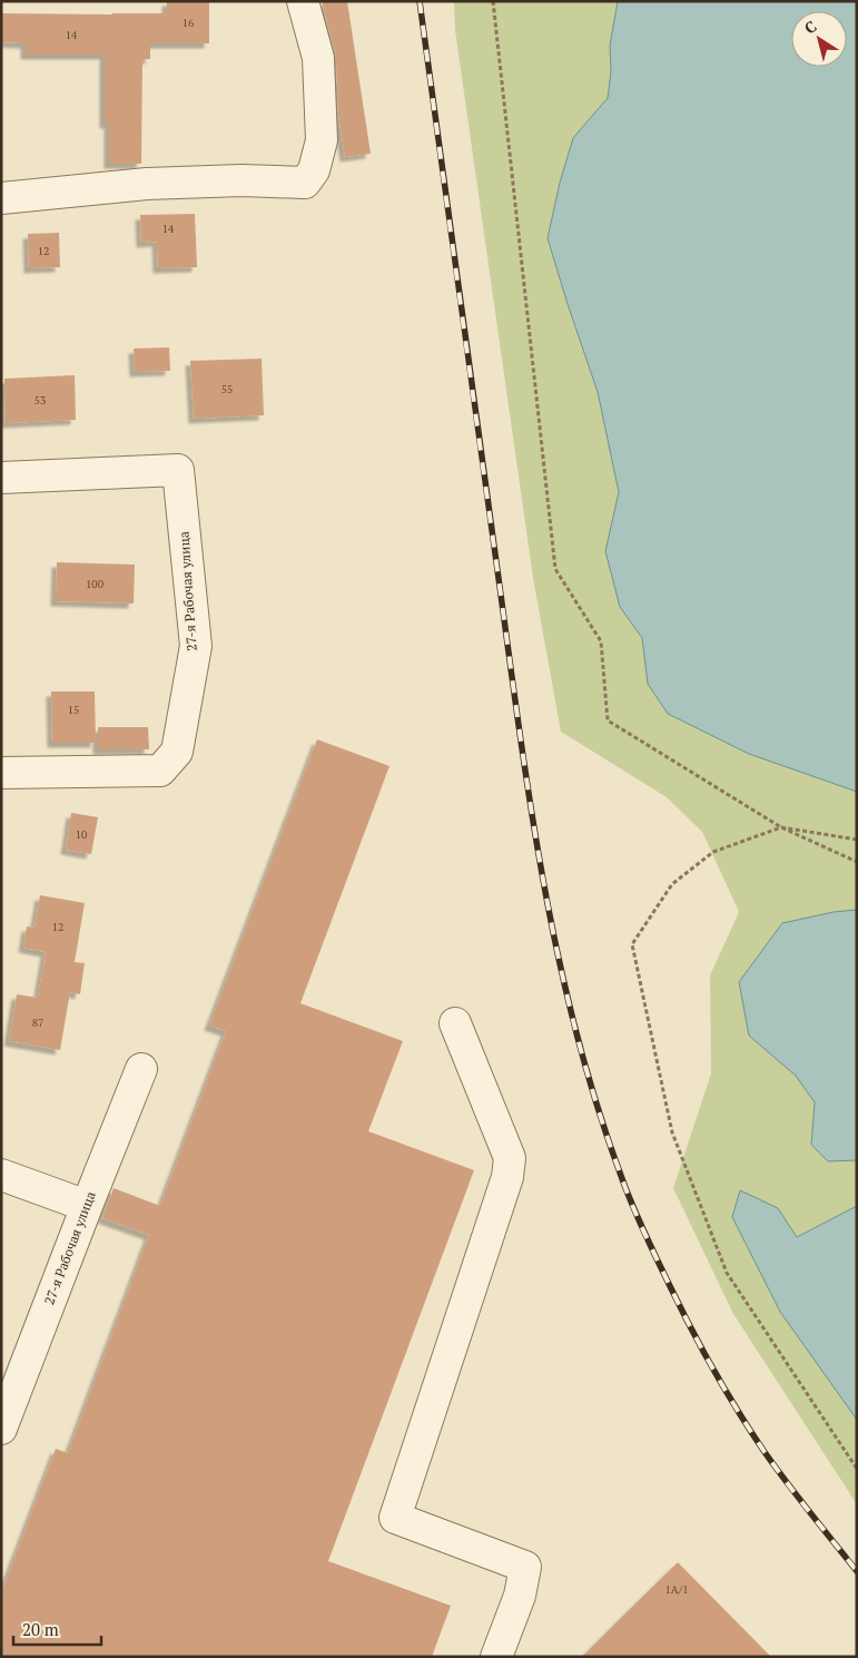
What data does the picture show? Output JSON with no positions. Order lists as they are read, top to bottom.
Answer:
{
  "streets": {
    "street": ["27-я Рабочая улица"]
  },
  "house_numbers": [
    "16",
    "14",
    "14",
    "12",
    "55",
    "53",
    "100",
    "15",
    "10",
    "12",
    "87",
    "1А/1"
  ],
  "scale_bar": "20 m",
  "north": "top left"
}
